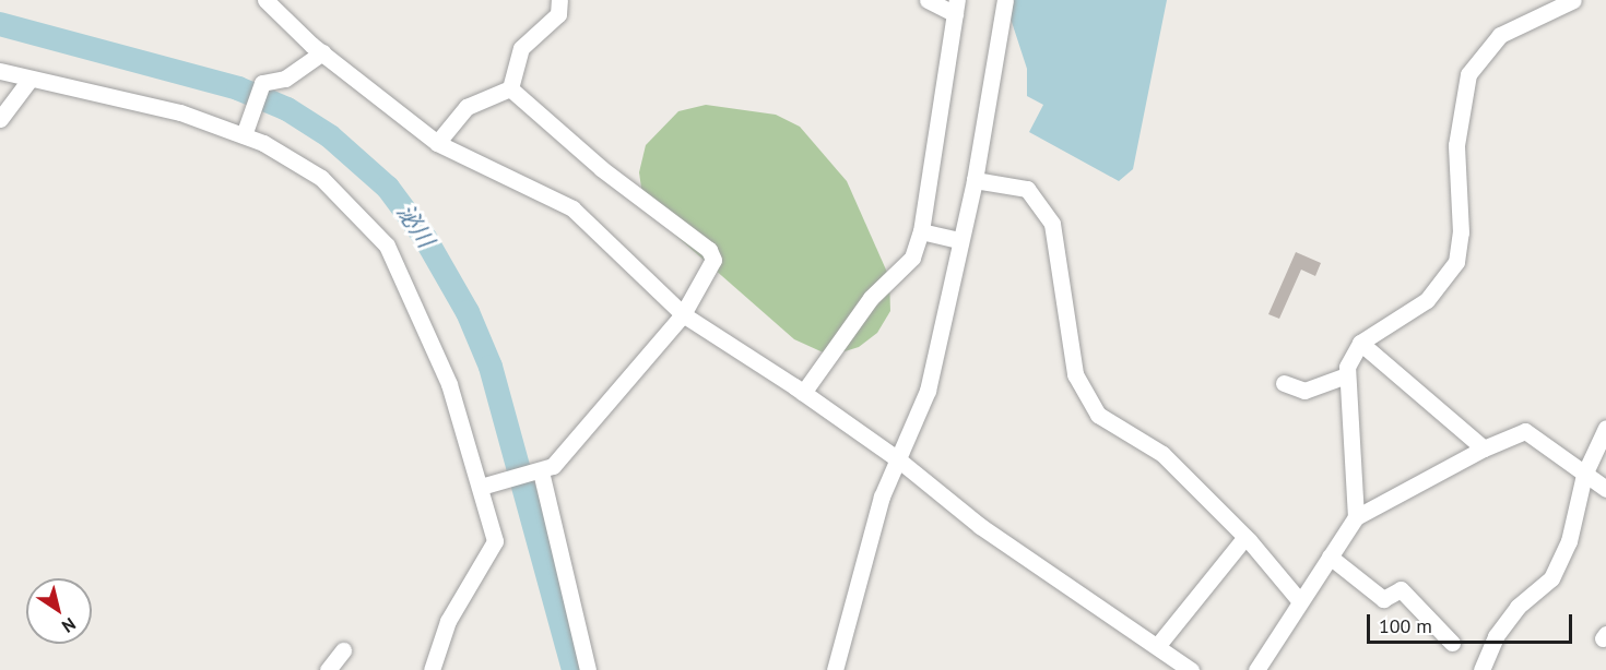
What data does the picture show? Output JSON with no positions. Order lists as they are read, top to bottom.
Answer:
{
  "water": ["泌川"],
  "scale_bar": "100 m",
  "north": "bottom right"
}
